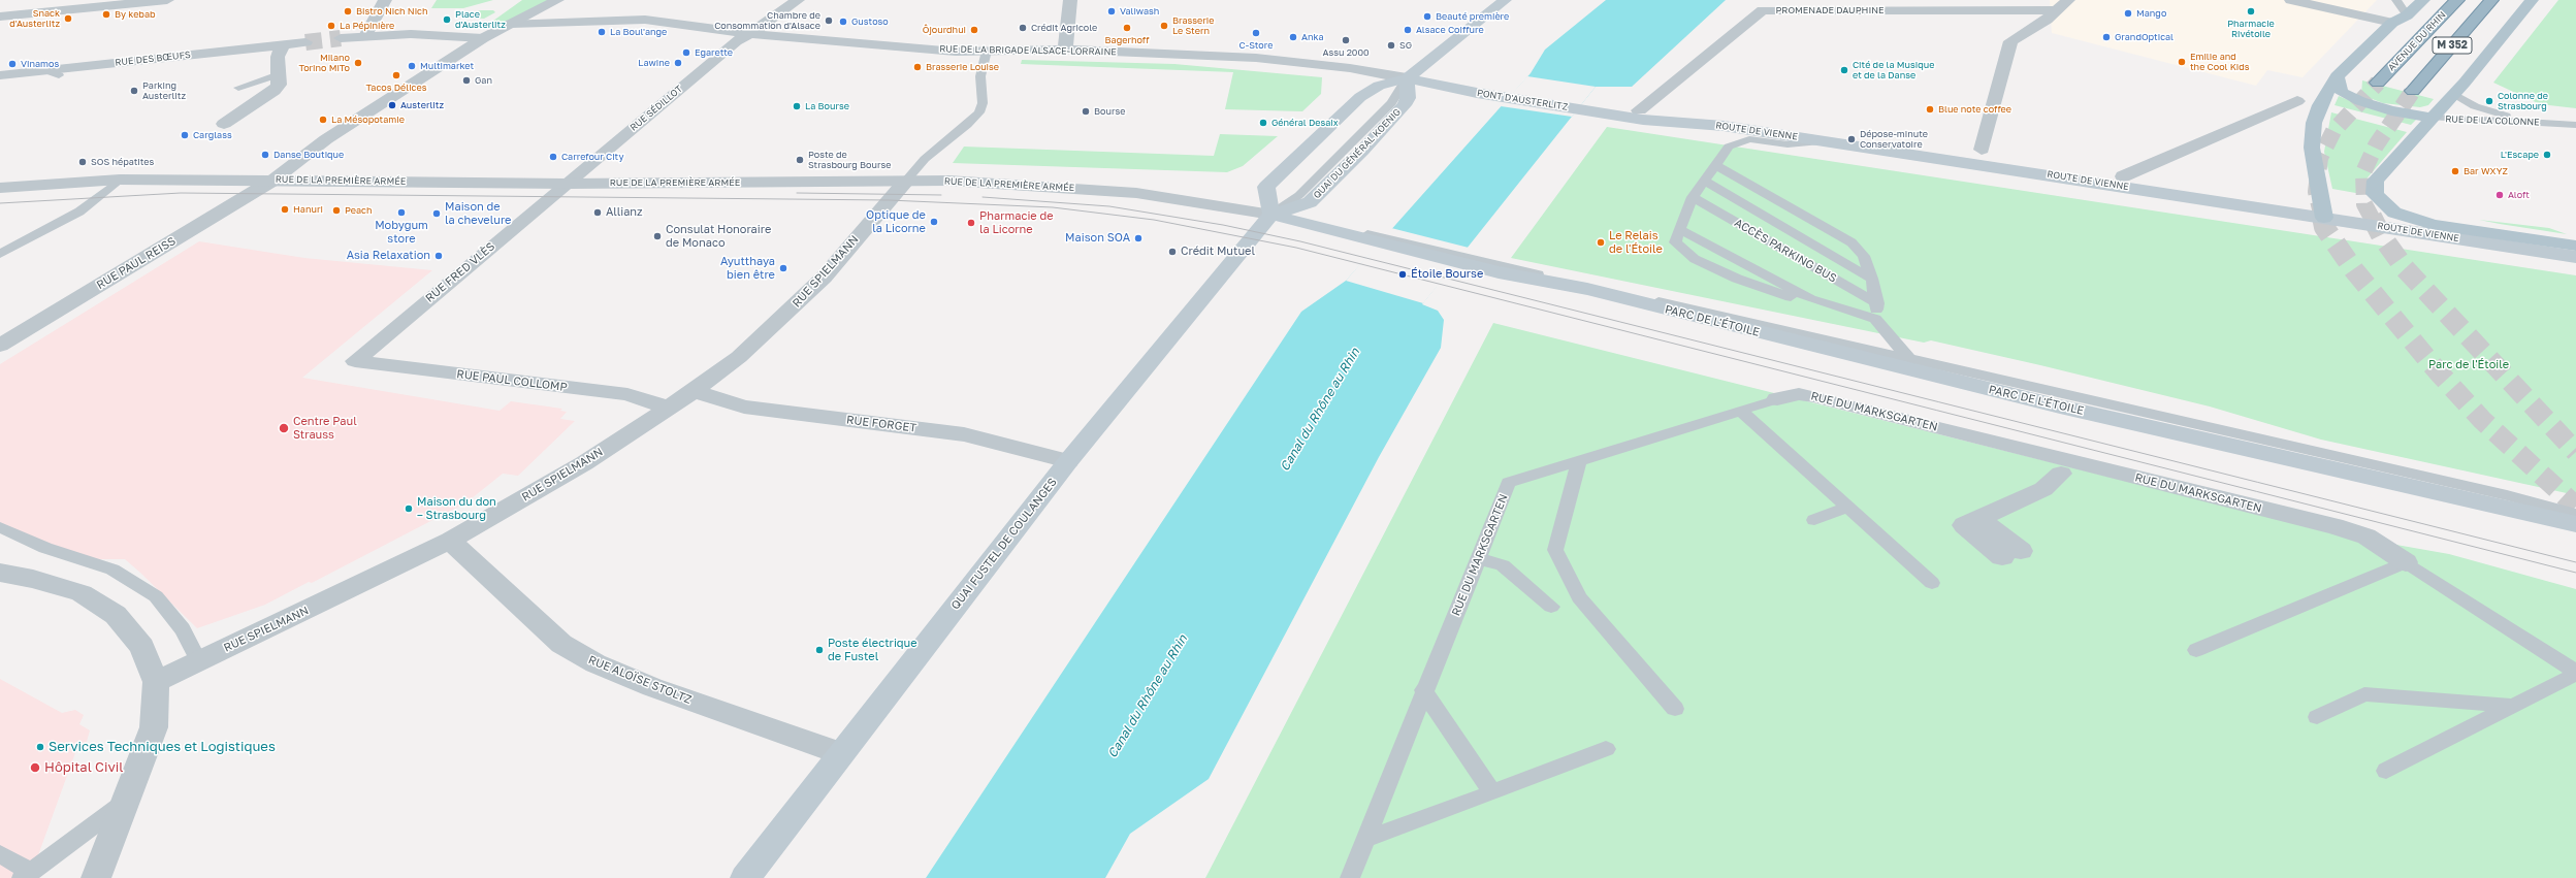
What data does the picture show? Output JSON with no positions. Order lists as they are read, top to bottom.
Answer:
{
  "streets": {
    "highway": ["AVENUE DU RHIN", "M 352"],
    "main road": [
      "RUE DE LA BRIGADE ALSACE-LORRAINE",
      "PONT D'AUSTERLITZ",
      "ROUTE DE VIENNE",
      "QUAI DU GÉNÉRAL KOENIG",
      "RUE DE LA PREMIÈRE ARMÉE",
      "PARC DE L'ÉTOILE",
      "QUAI FUSTEL DE COULANGES"
    ],
    "street": [
      "PROMENADE DAUPHINE",
      "RUE DES BŒUFS",
      "RUE SÉDILLOT",
      "RUE PAUL REISS",
      "RUE SPIELMANN",
      "RUE FRED VLÈS",
      "RUE PAUL COLLOMP",
      "RUE DU MARKSGARTEN",
      "RUE FORGET",
      "RUE ALOÏSE STOLTZ"
    ],
    "lane": ["RUE DE LA COLONNE", "ACCÈS PARKING BUS"]
  },
  "crossings": [
    ["RUE DE LA BRIGADE ALSACE-LORRAINE", "PONT D'AUSTERLITZ"],
    ["RUE DE LA BRIGADE ALSACE-LORRAINE", "RUE SÉDILLOT"],
    ["RUE DE LA BRIGADE ALSACE-LORRAINE", "QUAI DU GÉNÉRAL KOENIG"],
    ["PONT D'AUSTERLITZ", "ROUTE DE VIENNE"],
    ["RUE SÉDILLOT", "RUE DE LA PREMIÈRE ARMÉE"],
    ["RUE SÉDILLOT", "RUE FRED VLÈS"],
    ["QUAI DU GÉNÉRAL KOENIG", "RUE DE LA PREMIÈRE ARMÉE"],
    ["QUAI DU GÉNÉRAL KOENIG", "QUAI FUSTEL DE COULANGES"],
    ["RUE DE LA PREMIÈRE ARMÉE", "RUE PAUL REISS"],
    ["RUE DE LA PREMIÈRE ARMÉE", "RUE SPIELMANN"],
    ["RUE DE LA PREMIÈRE ARMÉE", "RUE FRED VLÈS"],
    ["RUE DE LA PREMIÈRE ARMÉE", "PARC DE L'ÉTOILE"],
    ["RUE DE LA PREMIÈRE ARMÉE", "QUAI FUSTEL DE COULANGES"],
    ["RUE SPIELMANN", "RUE PAUL COLLOMP"],
    ["RUE SPIELMANN", "RUE FORGET"],
    ["RUE SPIELMANN", "RUE ALOÏSE STOLTZ"],
    ["RUE FRED VLÈS", "RUE PAUL COLLOMP"],
    ["RUE FORGET", "QUAI FUSTEL DE COULANGES"],
    ["QUAI FUSTEL DE COULANGES", "RUE ALOÏSE STOLTZ"]
  ],
  "water": ["Canal du Rhône au Rhin"],
  "parks": ["Parc de l'Étoile"],
  "places": [
    "Bistro Nich Nich",
    "Valiwash",
    "Pharmacie Rivétoile",
    "Mango",
    "By kebab",
    "Beauté première",
    "Snack d'Austerlitz",
    "Place d'Austerlitz",
    "Chambre de Consommation d'Alsace",
    "Gustoso",
    "La Pépinière",
    "Brasserie Le Stern",
    "Crédit Agricole",
    "Bagerhoff",
    "Ôjourdhui",
    "Alsace Coiffure",
    "La Boul'ange",
    "C-Store",
    "Anka",
    "GrandOptical",
    "Assu 2000",
    "SG",
    "Egarette",
    "Emilie and the Cool Kids",
    "Milano Torino MiTo",
    "Lawine",
    "Vinamos",
    "Multimarket",
    "Brasserie Louise",
    "Cité de la Musique et de la Danse",
    "Tacos Délices",
    "Gan",
    "Parking Austerlitz",
    "Colonne de Strasbourg",
    "Austerlitz",
    "La Bourse",
    "Blue note coffee",
    "Bourse",
    "La Mésopotamie",
    "Général Desaix",
    "Carglass",
    "Dépose-minute Conservatoire",
    "Danse Boutique",
    "L'Escape",
    "Carrefour City",
    "Poste de Strasbourg Bourse",
    "SOS hépatites",
    "Bar WXYZ",
    "Aloft",
    "Hanuri",
    "Peach",
    "Mobygum store",
    "Allianz",
    "Maison de la chevelure",
    "Optique de la Licorne",
    "Pharmacie de la Licorne",
    "Consulat Honoraire de Monaco",
    "Maison SOA",
    "Le Relais de l'Étoile",
    "Crédit Mutuel",
    "Asia Relaxation",
    "Ayutthaya bien être",
    "Étoile Bourse",
    "Centre Paul Strauss",
    "Maison du don – Strasbourg",
    "Poste électrique de Fustel",
    "Services Techniques et Logistiques",
    "Hôpital Civil"
  ]
}
